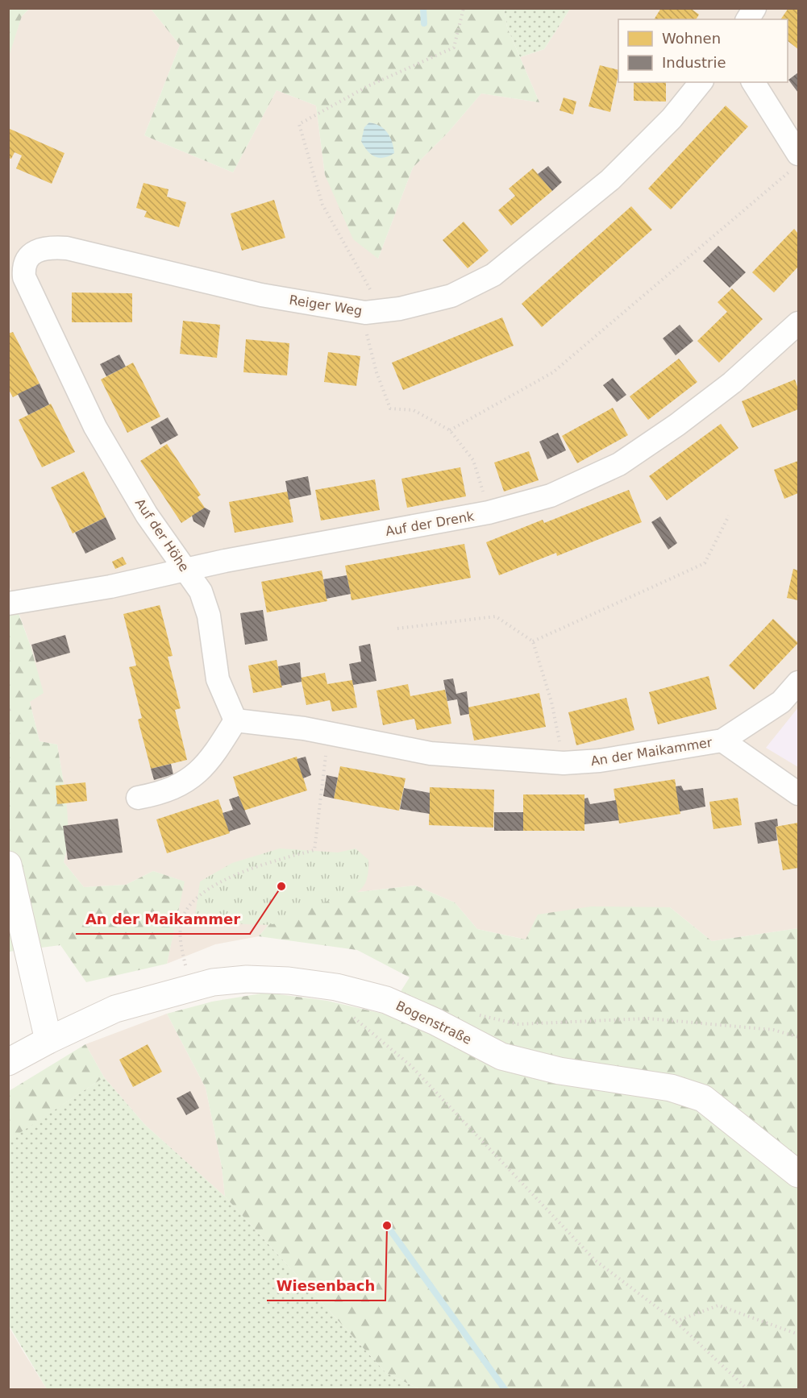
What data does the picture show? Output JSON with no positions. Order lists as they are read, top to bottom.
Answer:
{
  "streets": {
    "main road": ["Bogenstraße"],
    "street": [
      "Reiger Weg",
      "Auf der Drenk",
      "Auf der Höhe",
      "An der Maikammer"
    ]
  },
  "crossings": [
    ["Reiger Weg", "Auf der Höhe"],
    ["Auf der Drenk", "Auf der Höhe"],
    ["Auf der Höhe", "An der Maikammer"]
  ],
  "places": ["An der Maikammer", "Wiesenbach"],
  "legend": ["Wohnen", "Industrie"]
}
